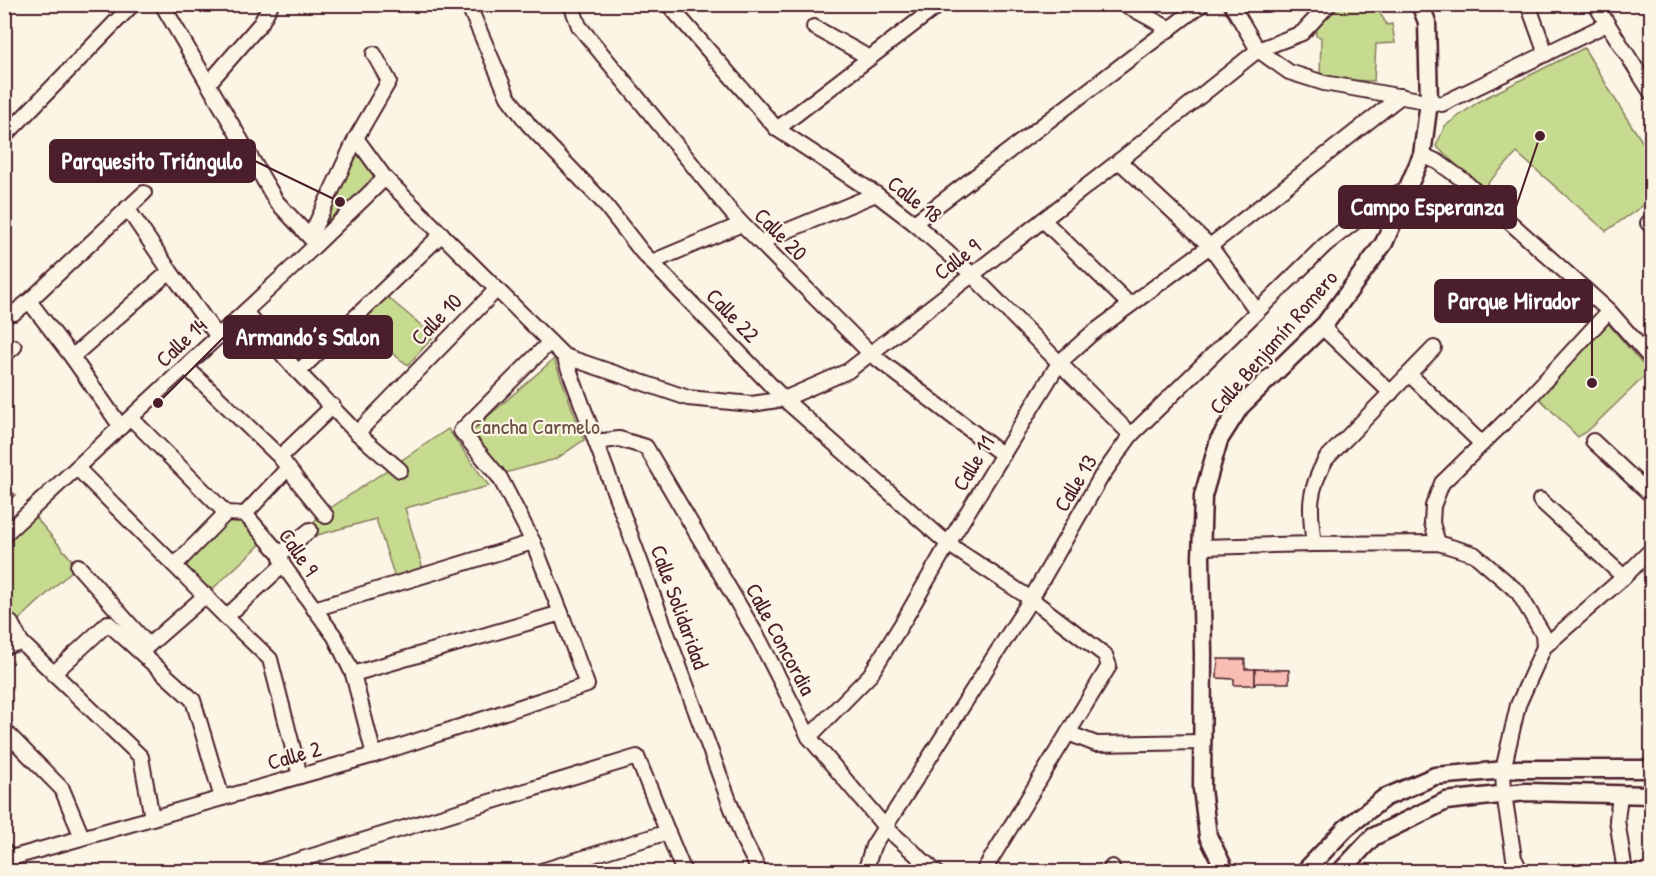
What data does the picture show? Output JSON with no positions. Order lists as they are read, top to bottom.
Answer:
{
  "streets": {
    "street": [
      "Calle 18",
      "Calle 20",
      "Calle 9",
      "Calle 22",
      "Calle 10",
      "Calle 14",
      "Calle Benjamín Romero",
      "Calle 11",
      "Calle 13",
      "Calle Solidaridad",
      "Calle Concordia",
      "Calle 2"
    ]
  },
  "crossings": [
    ["Calle 18", "Calle 9"],
    ["Calle 18", "Calle 11"],
    ["Calle 18", "Calle 13"],
    ["Calle 20", "Calle 9"],
    ["Calle 20", "Calle 11"],
    ["Calle 9", "Calle 22"],
    ["Calle 9", "Calle Solidaridad"],
    ["Calle 9", "Calle 2"],
    ["Calle 22", "Calle 11"],
    ["Calle 22", "Calle 13"],
    ["Calle Benjamín Romero", "Calle 13"],
    ["Calle 11", "Calle Concordia"],
    ["Calle 13", "Calle Concordia"],
    ["Calle Solidaridad", "Calle Concordia"]
  ],
  "parks": ["Cancha Carmelo"],
  "places": [
    "Campo Esperanza",
    "Parquesito Triángulo",
    "Parque Mirador",
    "Armando’s Salon"
  ]
}
